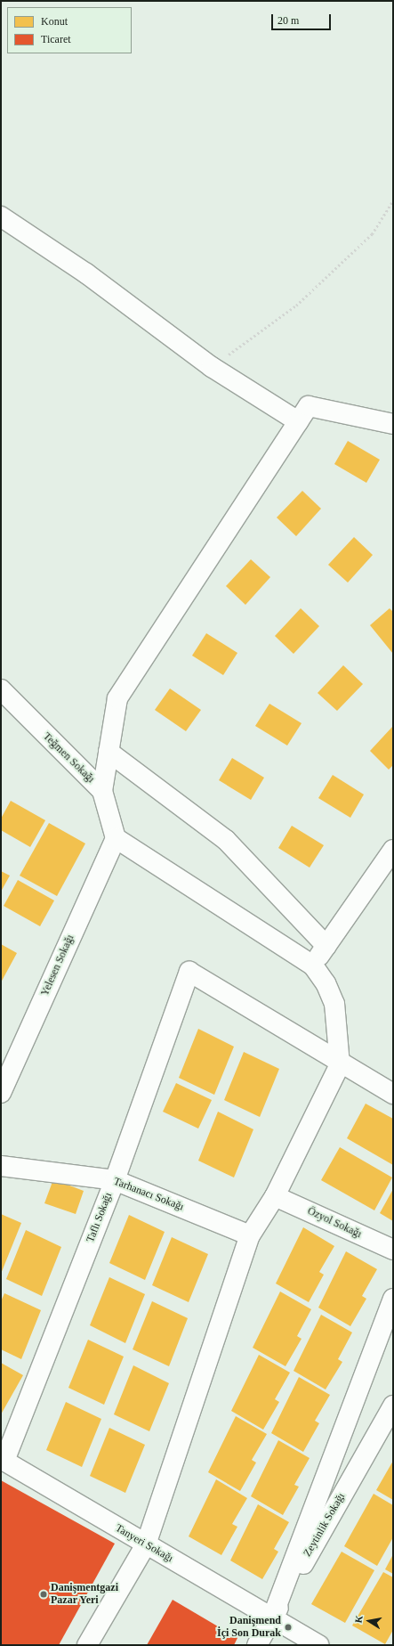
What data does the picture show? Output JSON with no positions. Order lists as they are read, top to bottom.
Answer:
{
  "streets": {
    "street": [
      "Teğmen Sokağı",
      "Yelesen Sokağı",
      "Tarhanacı Sokağı",
      "Taflı Sokağı",
      "Özyol Sokağı",
      "Zeytinlik Sokağı",
      "Tanyeri Sokağı"
    ]
  },
  "crossings": [
    ["Teğmen Sokağı", "Yelesen Sokağı"],
    ["Tarhanacı Sokağı", "Taflı Sokağı"],
    ["Taflı Sokağı", "Tanyeri Sokağı"],
    ["Zeytinlik Sokağı", "Tanyeri Sokağı"]
  ],
  "places": ["Danişmentgazi Pazar Yeri", "Danişmend İçi Son Durak"],
  "legend": ["Konut", "Ticaret"],
  "scale_bar": "20 m",
  "north": "left"
}
